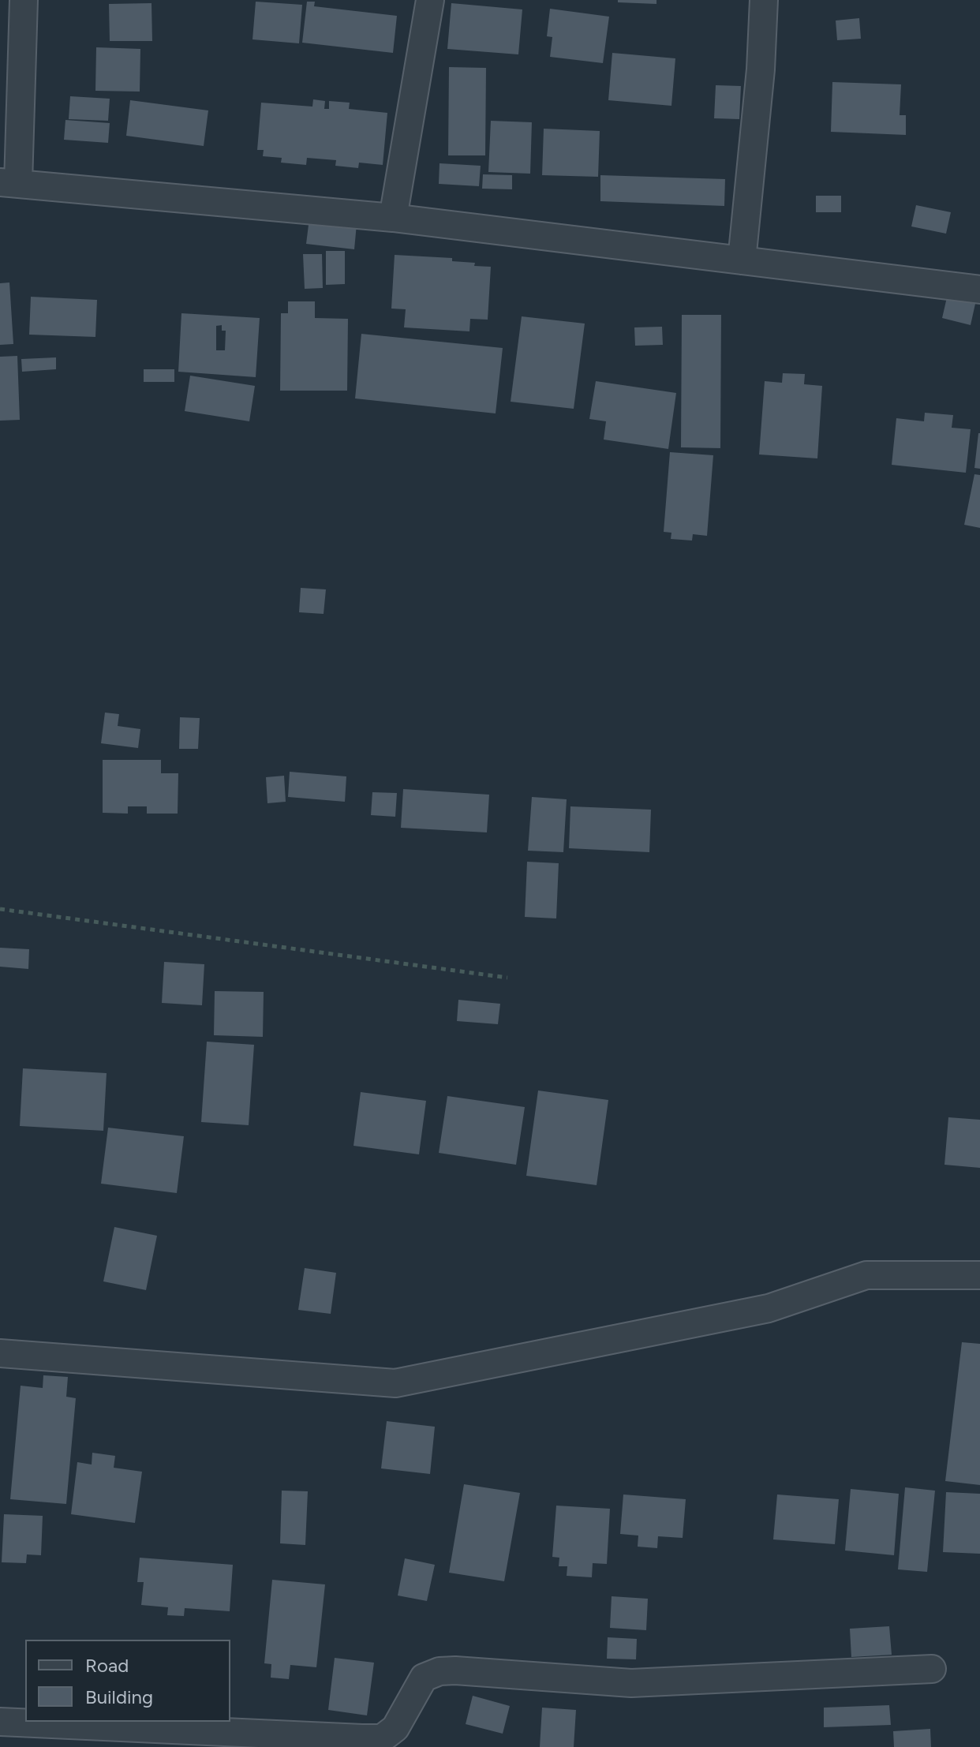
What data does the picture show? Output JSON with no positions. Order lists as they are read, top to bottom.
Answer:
{
  "legend": ["Road", "Building"]
}
